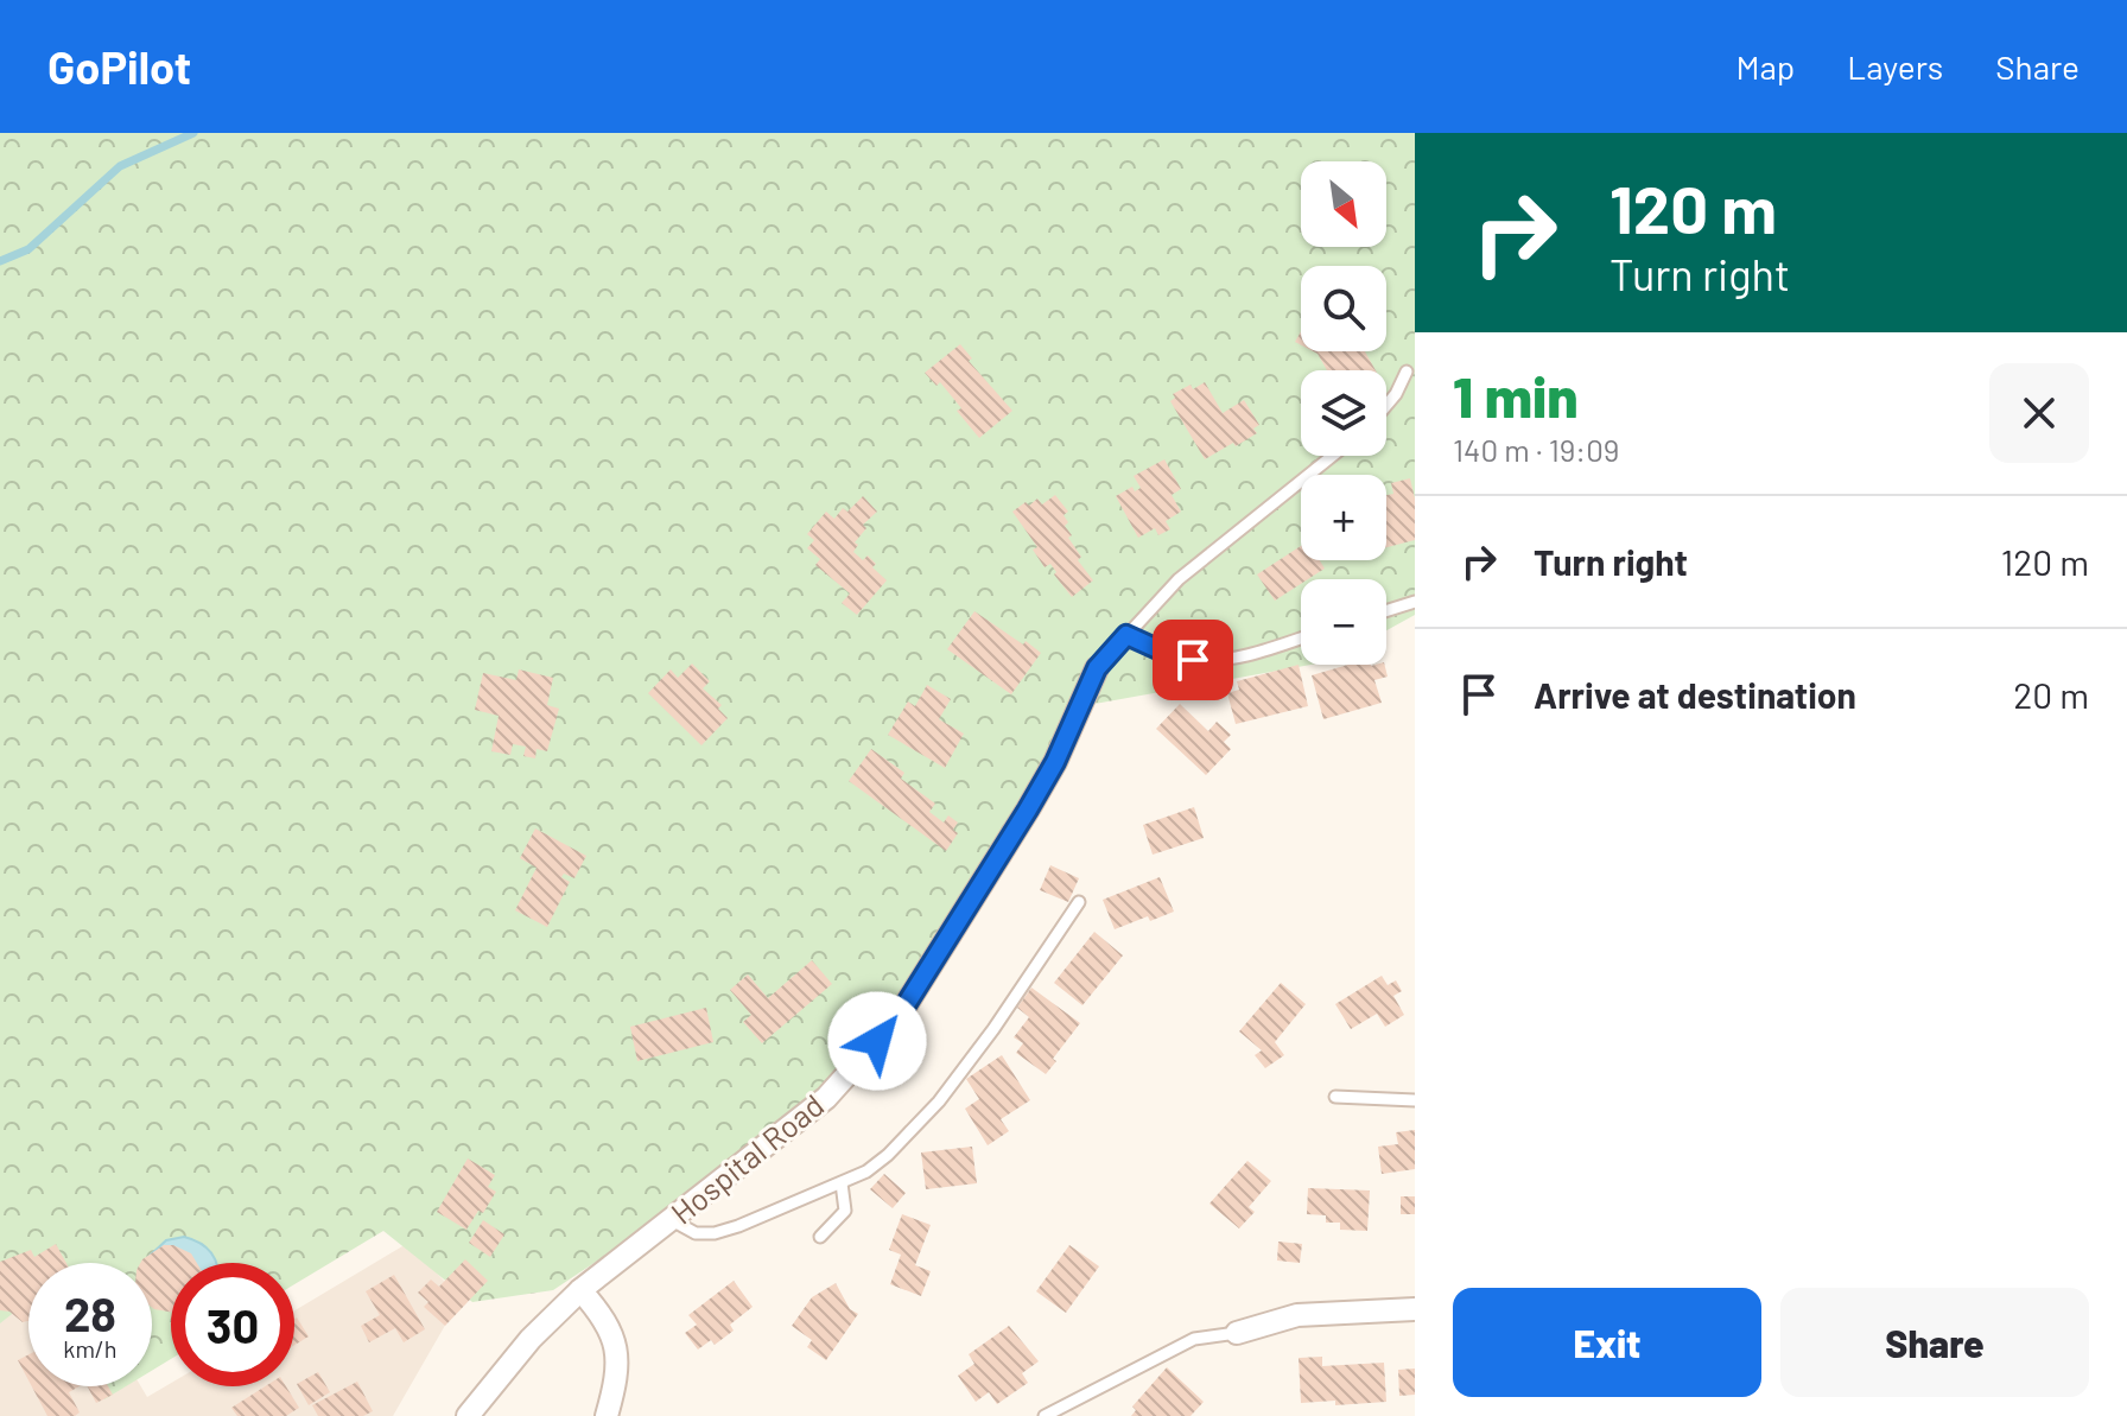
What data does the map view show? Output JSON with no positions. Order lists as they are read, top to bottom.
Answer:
{
  "streets": {
    "street": ["Hospital Road"]
  },
  "north": "bottom right",
  "page": {
    "header": "GoPilot",
    "nav": ["Map", "Layers", "Share"],
    "turn": ["120 m", "Turn right"],
    "map_buttons": ["+", "−"],
    "heading": ["1 min", "140 m · 19:09"],
    "list": [
      {
        "name": "Turn right",
        "value": "120 m"
      },
      {
        "name": "Arrive at destination",
        "value": "20 m"
      }
    ],
    "speed": "28 km/h",
    "limit": "30",
    "buttons": ["Exit", "Share"]
  }
}
